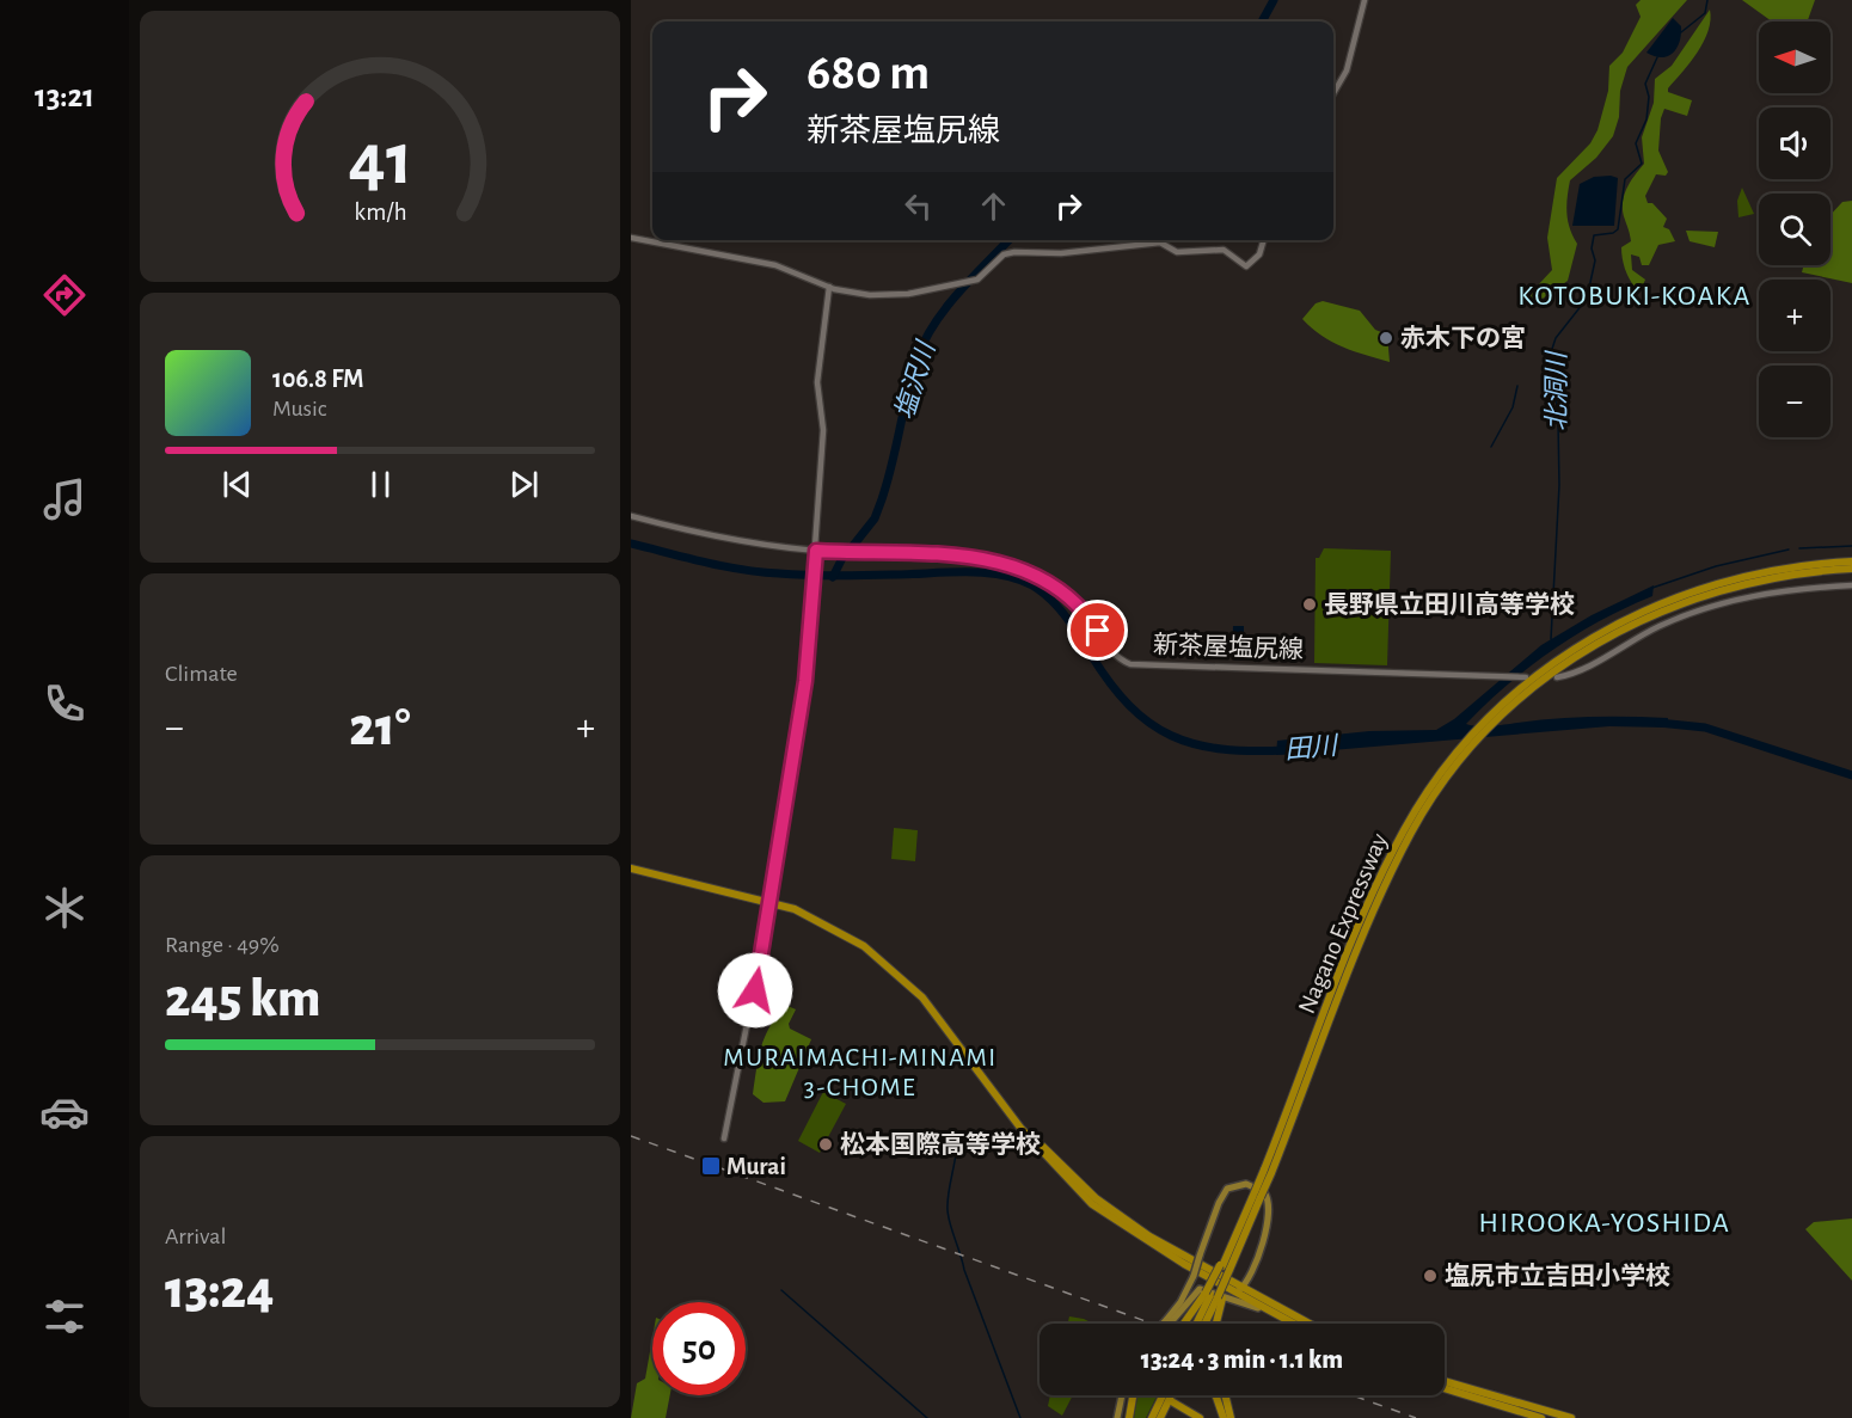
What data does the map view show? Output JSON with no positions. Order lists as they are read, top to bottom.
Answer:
{
  "streets": {
    "highway": ["Nagano Expressway"],
    "main road": ["新茶屋塩尻線"]
  },
  "districts": ["KOTOBUKI-KOAKA", "MURAIMACHI-MINAMI 3-CHOME", "HIROOKA-YOSHIDA"],
  "water": ["塩沢川", "北洞川", "田川"],
  "places": {
    "other": [
      "赤木下の宮",
      "長野県立田川高等学校",
      "松本国際高等学校",
      "塩尻市立吉田小学校"
    ],
    "transit": ["Murai"]
  },
  "north": "left",
  "page": {
    "tabs": "13:21",
    "map_buttons": ["+", "−"],
    "turn": ["680 m", "新茶屋塩尻線"],
    "song": ["106.8 FM", "Music"],
    "tile": [
      "Climate",
      ["Range · 49%", "245 km"],
      ["Arrival", "13:24"]
    ],
    "heat": ["−", "21°", "+"],
    "limit": "50",
    "trip": "13:24 · 3 min · 1.1 km",
    "gauge": ["41", "km/h"]
  }
}
